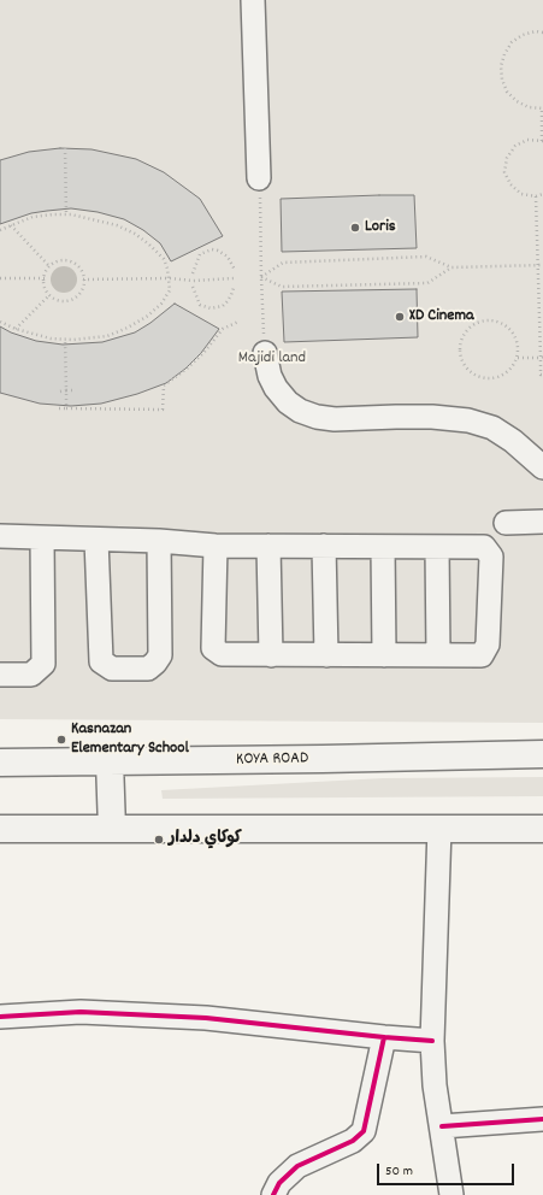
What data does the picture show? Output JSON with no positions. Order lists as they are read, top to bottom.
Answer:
{
  "streets": {
    "highway": ["KOYA ROAD"]
  },
  "parks": ["Majidi land"],
  "places": [
    "Loris",
    "XD Cinema",
    "Kasnazan Elementary School",
    "كوكاي دلدار"
  ],
  "scale_bar": "50 m"
}
